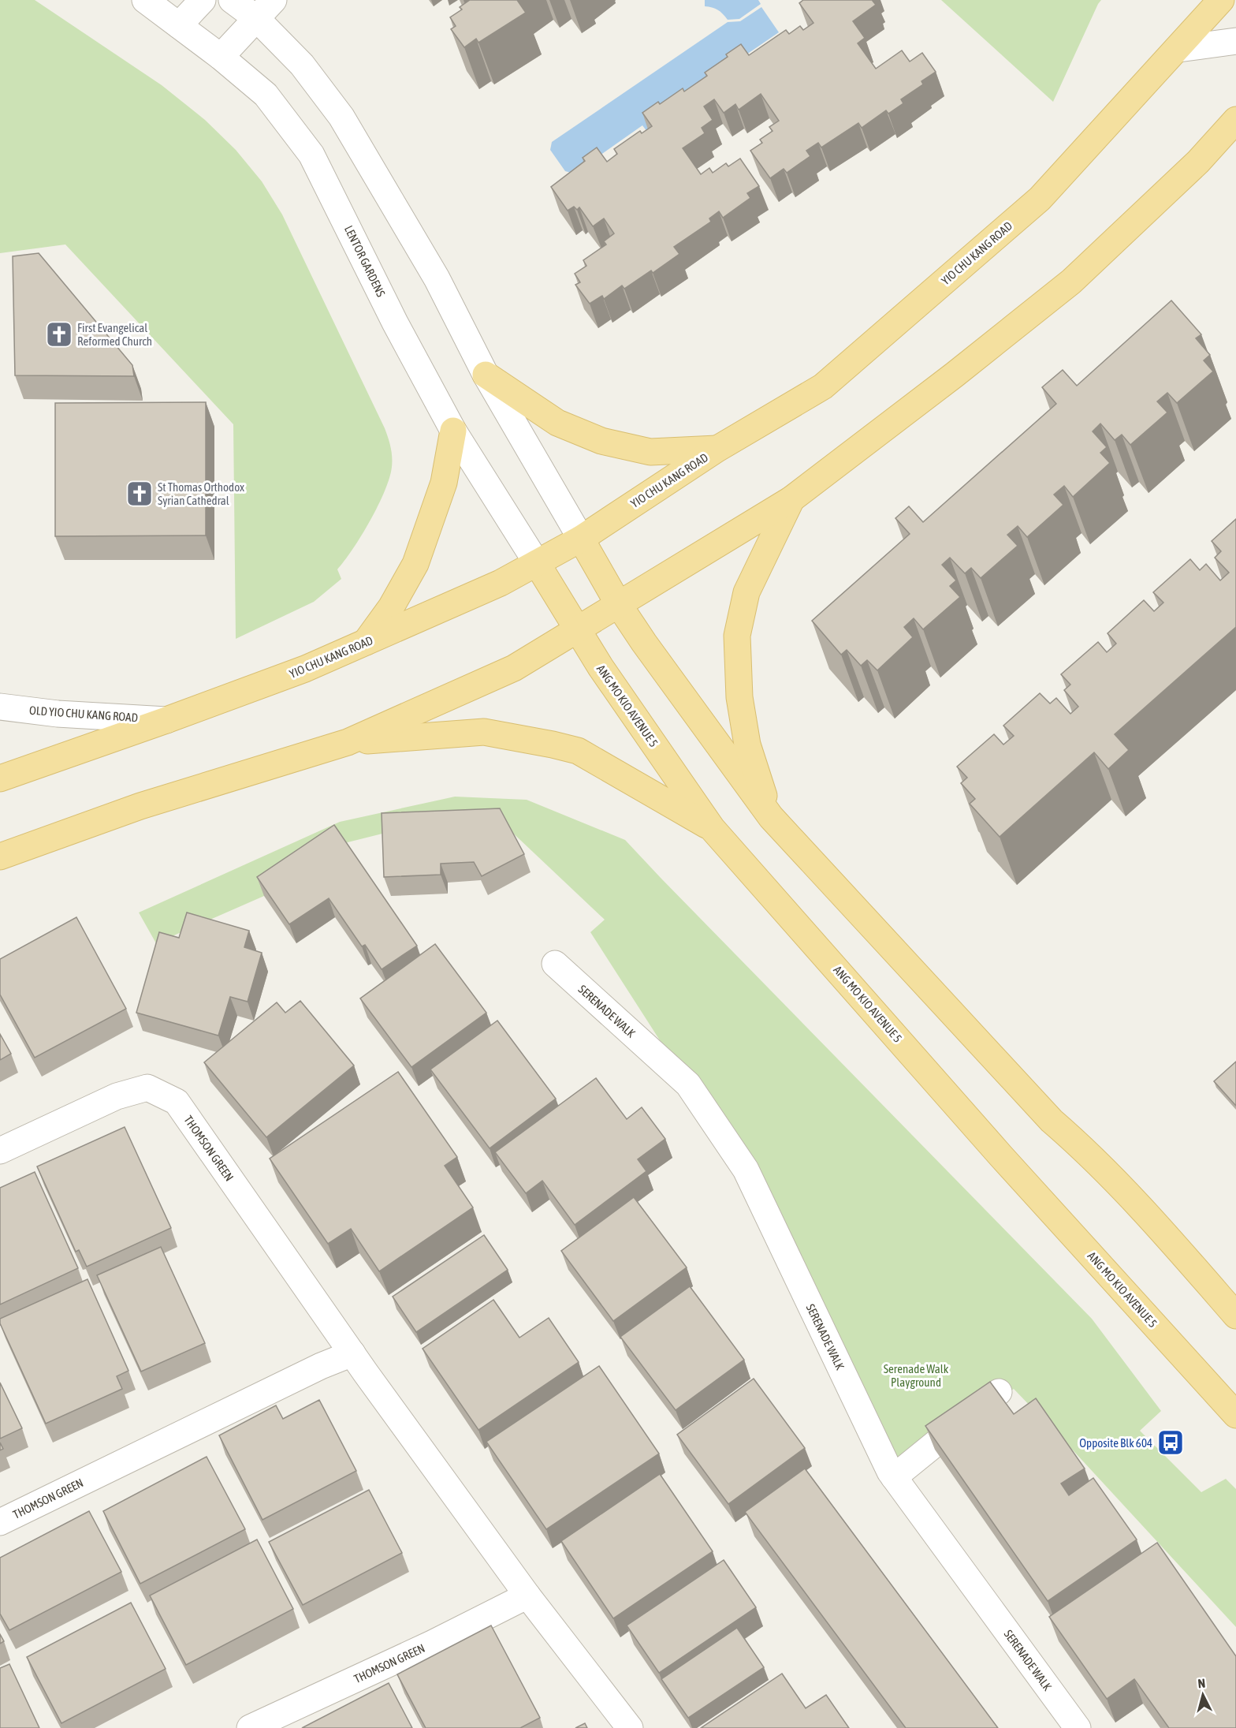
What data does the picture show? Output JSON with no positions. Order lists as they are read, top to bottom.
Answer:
{
  "streets": {
    "main road": ["YIO CHU KANG ROAD", "ANG MO KIO AVENUE 5"],
    "street": [
      "LENTOR GARDENS",
      "OLD YIO CHU KANG ROAD",
      "SERENADE WALK",
      "THOMSON GREEN"
    ]
  },
  "crossings": [
    ["YIO CHU KANG ROAD", "LENTOR GARDENS"],
    ["YIO CHU KANG ROAD", "ANG MO KIO AVENUE 5"],
    ["YIO CHU KANG ROAD", "OLD YIO CHU KANG ROAD"],
    ["LENTOR GARDENS", "ANG MO KIO AVENUE 5"]
  ],
  "parks": ["Serenade Walk Playground"],
  "places": {
    "church": ["First Evangelical Reformed Church", "St Thomas Orthodox Syrian Cathedral"],
    "bus stop": ["Opposite Blk 604"]
  },
  "north": "top"
}
